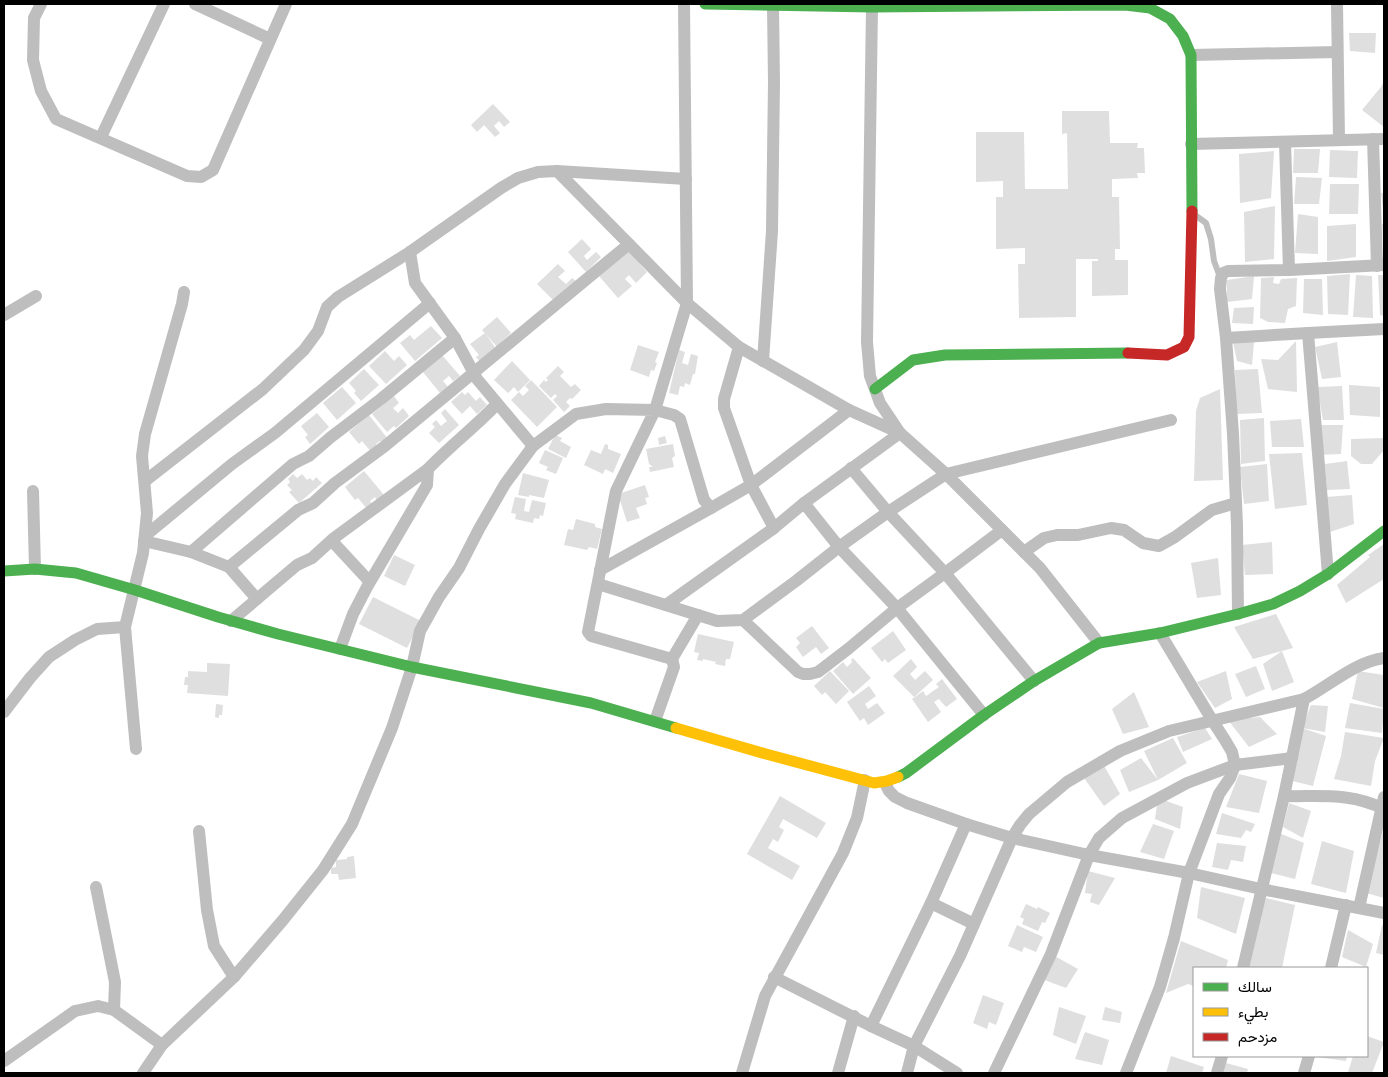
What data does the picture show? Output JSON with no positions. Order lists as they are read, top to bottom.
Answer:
{
  "legend": ["سالك", "بطيء", "مزدحم"]
}
